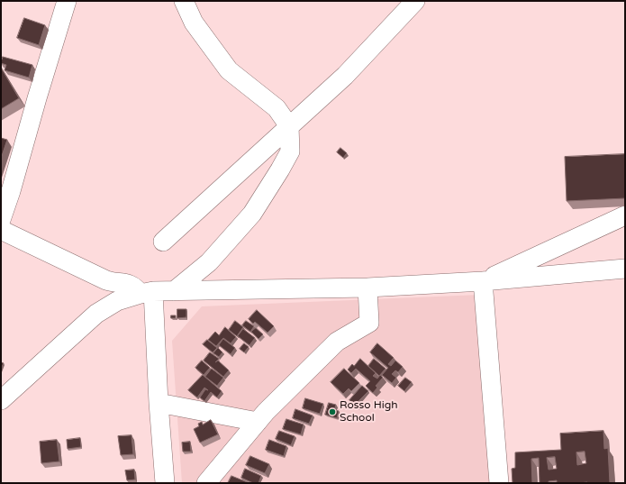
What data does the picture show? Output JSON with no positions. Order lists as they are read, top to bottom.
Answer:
{
  "places": ["Rosso High School"]
}
